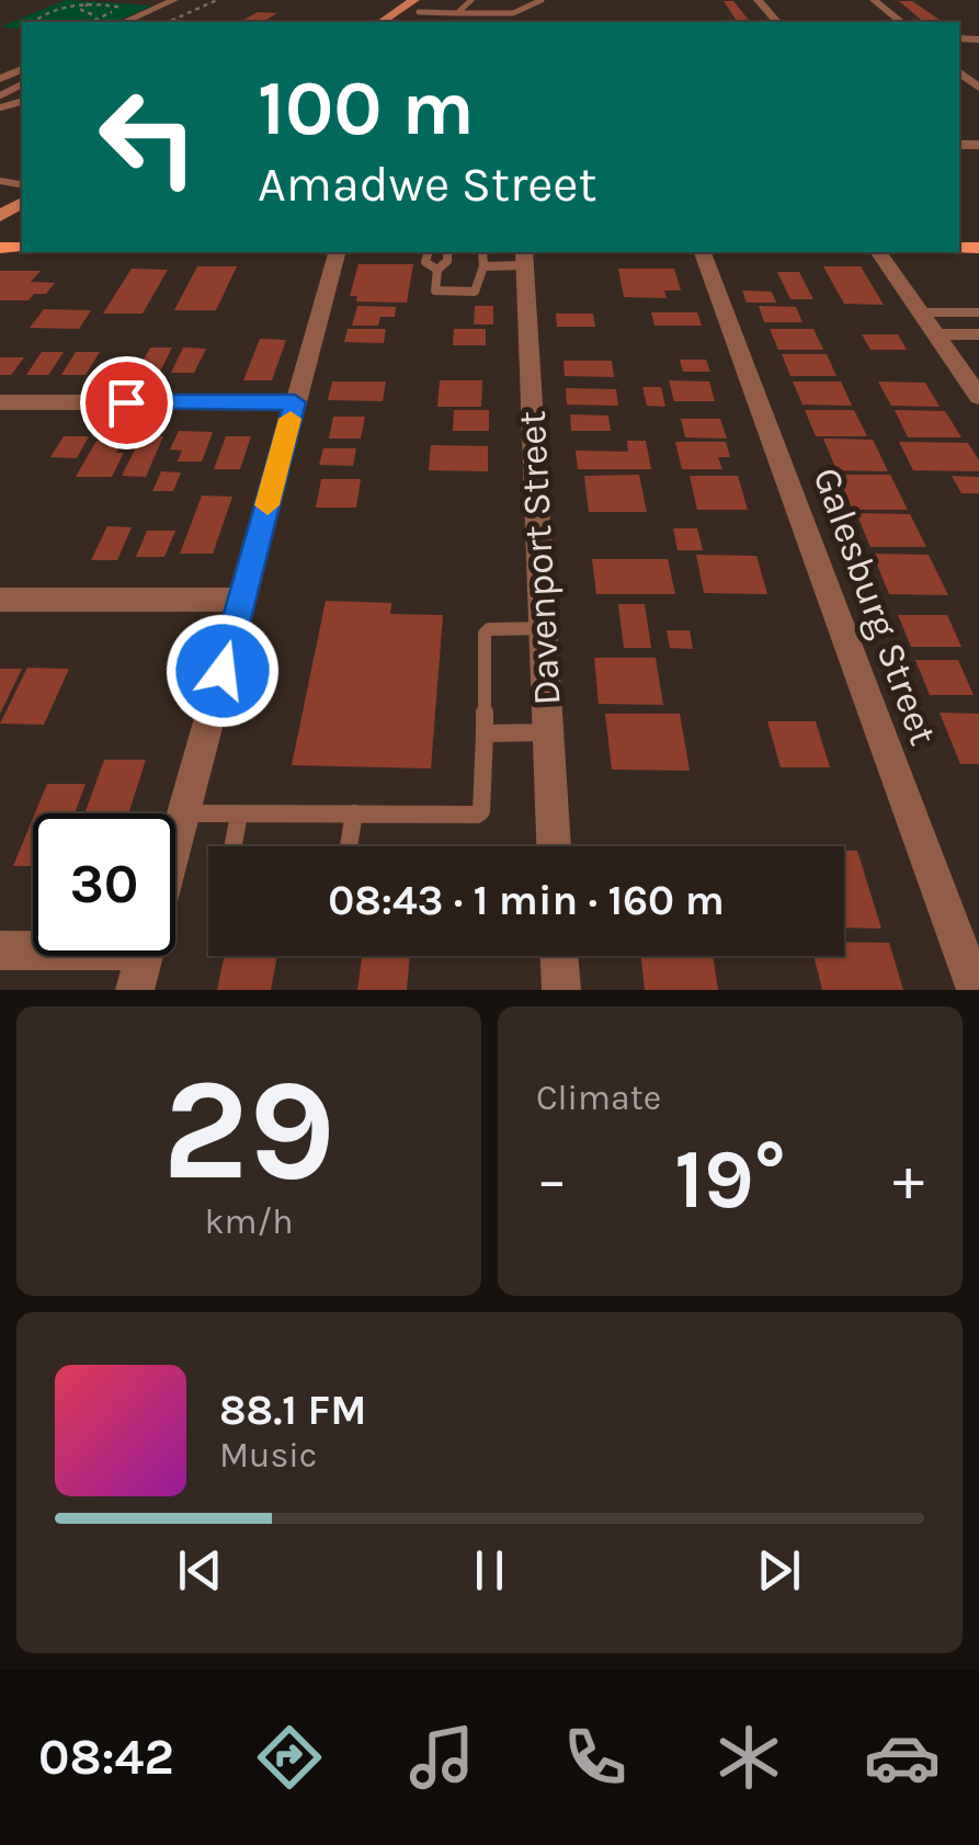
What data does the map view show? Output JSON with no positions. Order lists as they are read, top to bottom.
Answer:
{
  "streets": {
    "street": ["Davenport Street", "Galesburg Street"]
  },
  "page": {
    "turn": ["100 m", "Amadwe Street"],
    "limit": "30",
    "trip": "08:43 · 1 min · 160 m",
    "tile": [
      ["29", "km/h"],
      "Climate"
    ],
    "heat": ["−", "19°", "+"],
    "song": ["88.1 FM", "Music"],
    "tabs": "08:42"
  }
}
